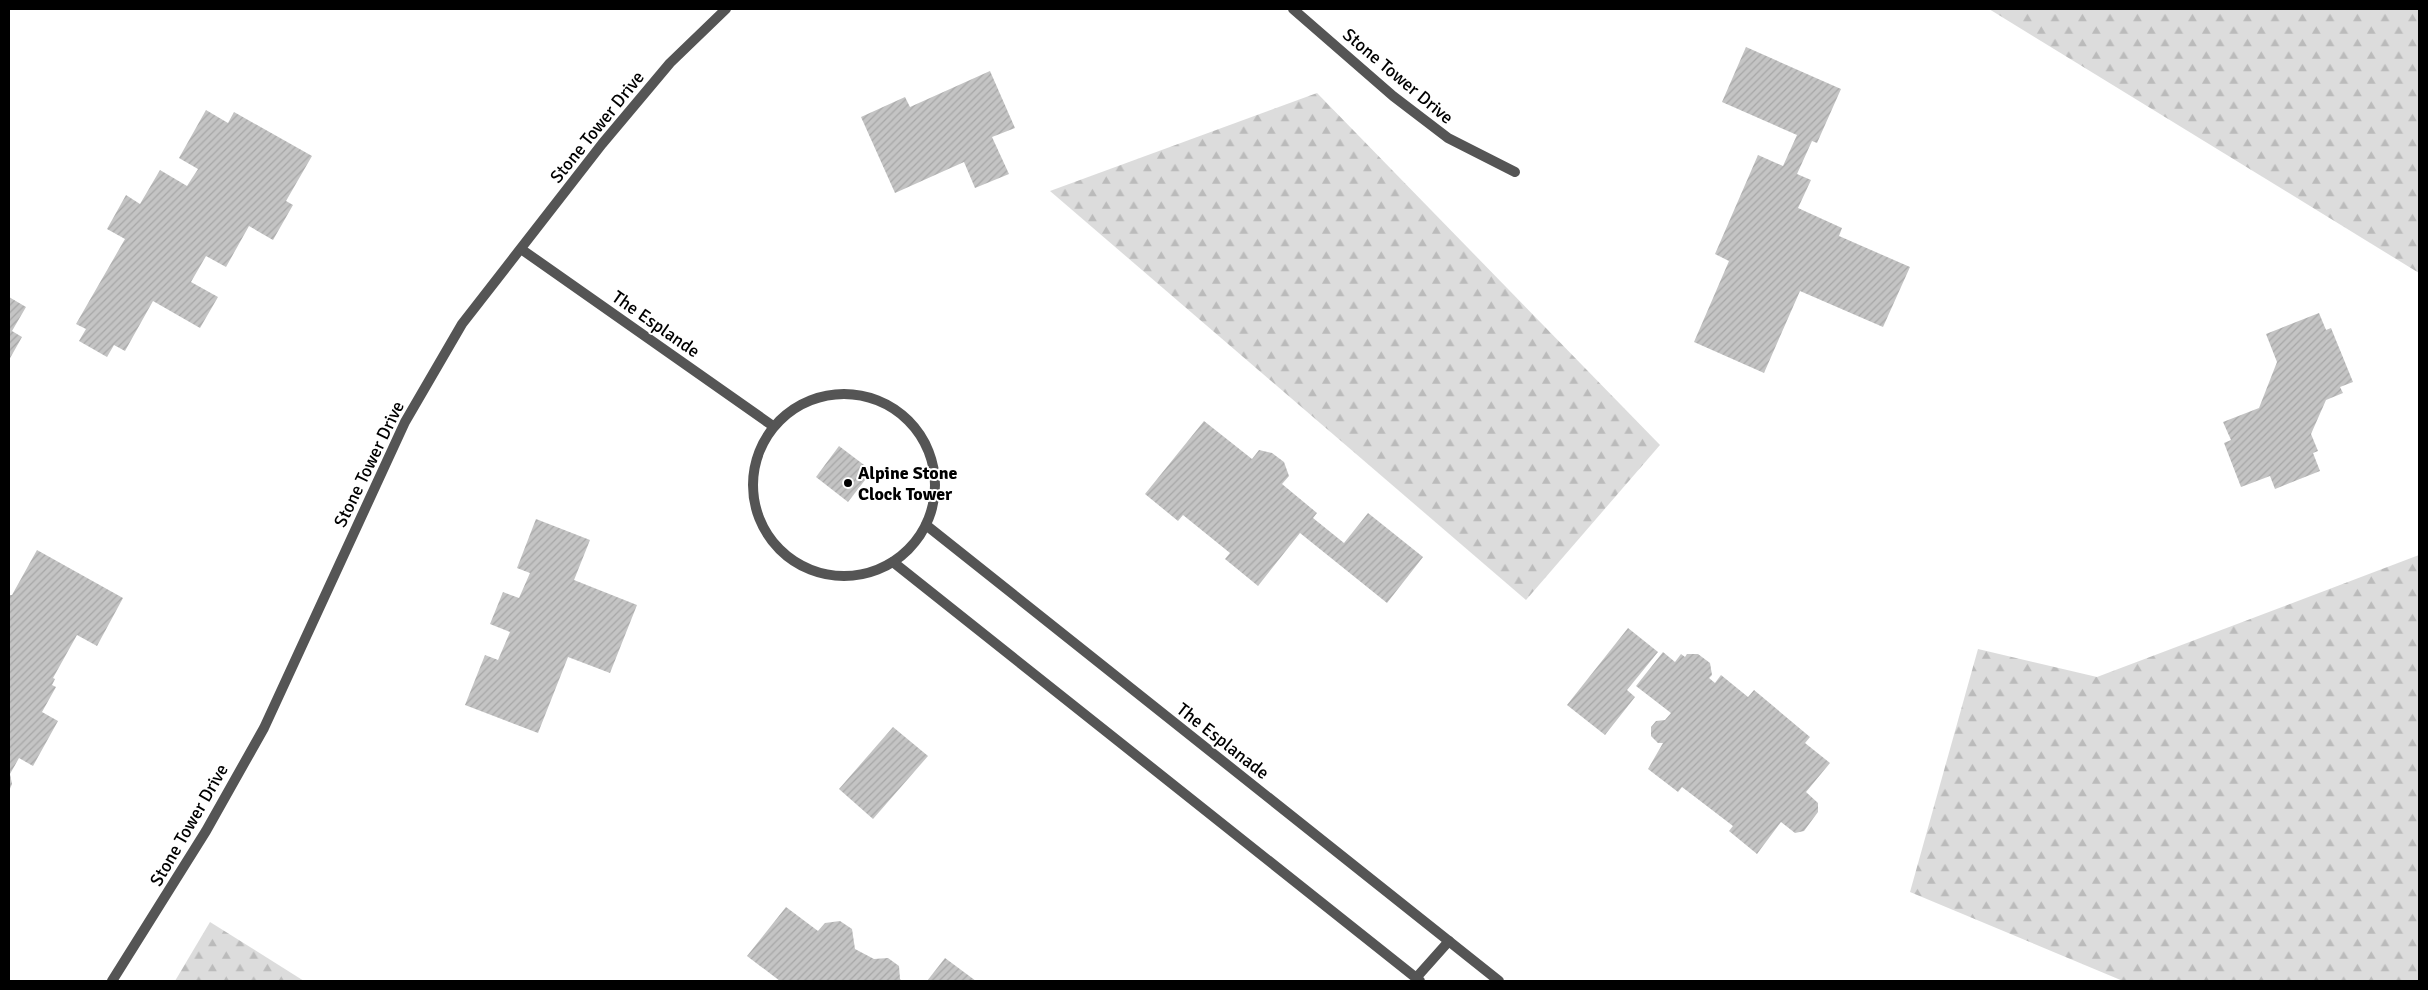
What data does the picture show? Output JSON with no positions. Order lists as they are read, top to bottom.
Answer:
{
  "streets": {
    "street": ["Stone Tower Drive", "The Esplande", "The Esplanade"]
  },
  "crossings": [
    ["Stone Tower Drive", "The Esplande"]
  ],
  "places": ["Alpine Stone Clock Tower"]
}
